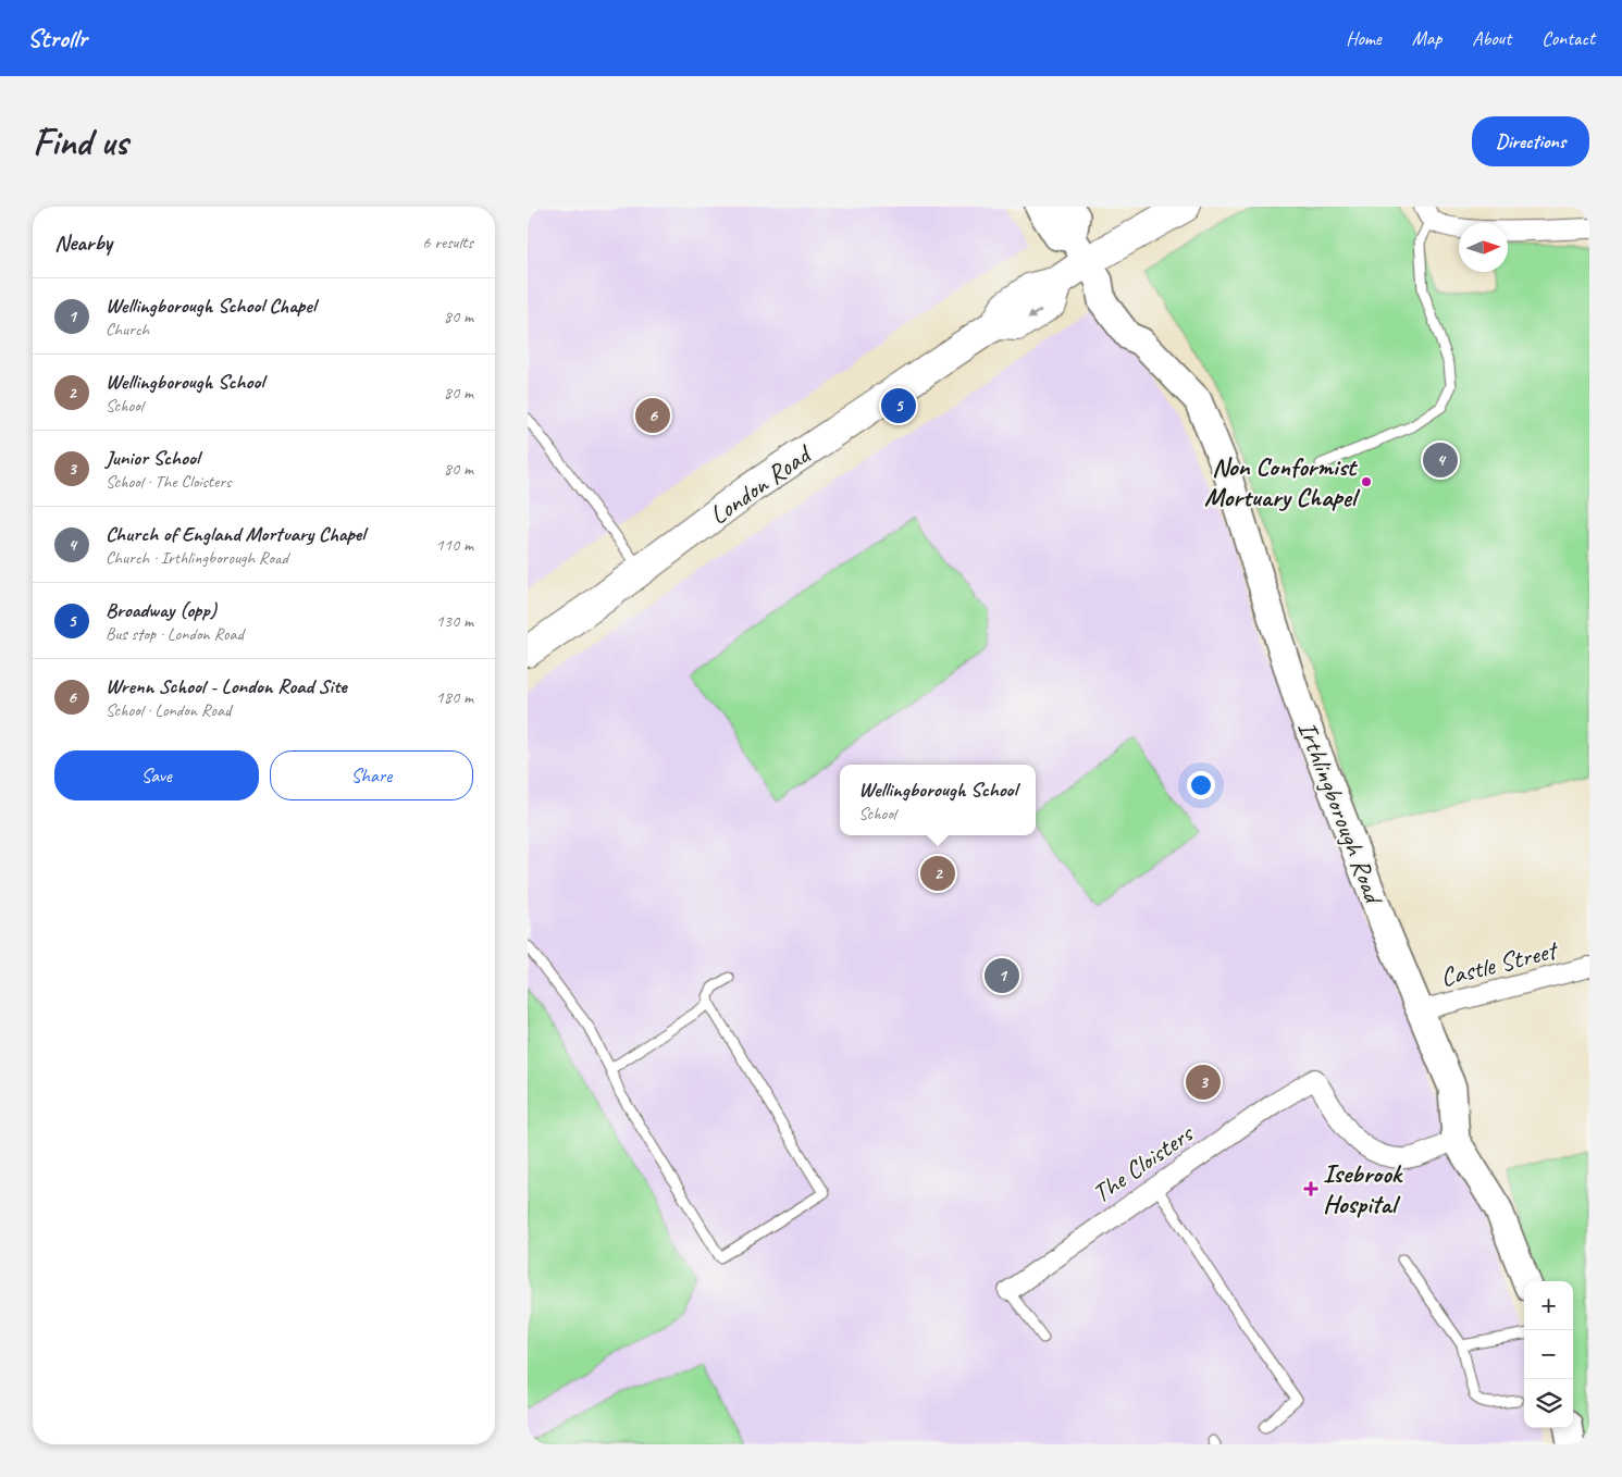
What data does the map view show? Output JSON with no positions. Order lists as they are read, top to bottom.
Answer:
{
  "streets": {
    "main road": ["London Road", "Irthlingborough Road"],
    "street": ["Castle Street", "The Cloisters"]
  },
  "crossings": [
    ["London Road", "Irthlingborough Road"],
    ["Irthlingborough Road", "Castle Street"],
    ["Irthlingborough Road", "The Cloisters"]
  ],
  "places": {
    "other": ["Non Conformist Mortuary Chapel"],
    "health": ["Isebrook Hospital"]
  },
  "north": "right",
  "page": {
    "header": "Strollr",
    "nav": [
      "Home",
      "Map",
      "About",
      "Contact"
    ],
    "buttons": [
      "Directions",
      ["Save", "Share"]
    ],
    "title": "Find us",
    "heading": ["Nearby", "6 results"],
    "list": [
      {
        "mark": "1",
        "name": "Wellingborough School Chapel",
        "note": "Church",
        "value": "80 m"
      },
      {
        "mark": "2",
        "name": "Wellingborough School",
        "note": "School",
        "value": "80 m"
      },
      {
        "mark": "3",
        "name": "Junior School",
        "note": "School · The Cloisters",
        "value": "80 m"
      },
      {
        "mark": "4",
        "name": "Church of England Mortuary Chapel",
        "note": "Church · Irthlingborough Road",
        "value": "110 m"
      },
      {
        "mark": "5",
        "name": "Broadway (opp)",
        "note": "Bus stop · London Road",
        "value": "130 m"
      },
      {
        "mark": "6",
        "name": "Wrenn School - London Road Site",
        "note": "School · London Road",
        "value": "180 m"
      }
    ],
    "pins": [
      "5",
      "6",
      "4",
      "2",
      "1",
      "3"
    ],
    "popup": ["Wellingborough School", "School"],
    "map_buttons": ["+", "−"]
  }
}
